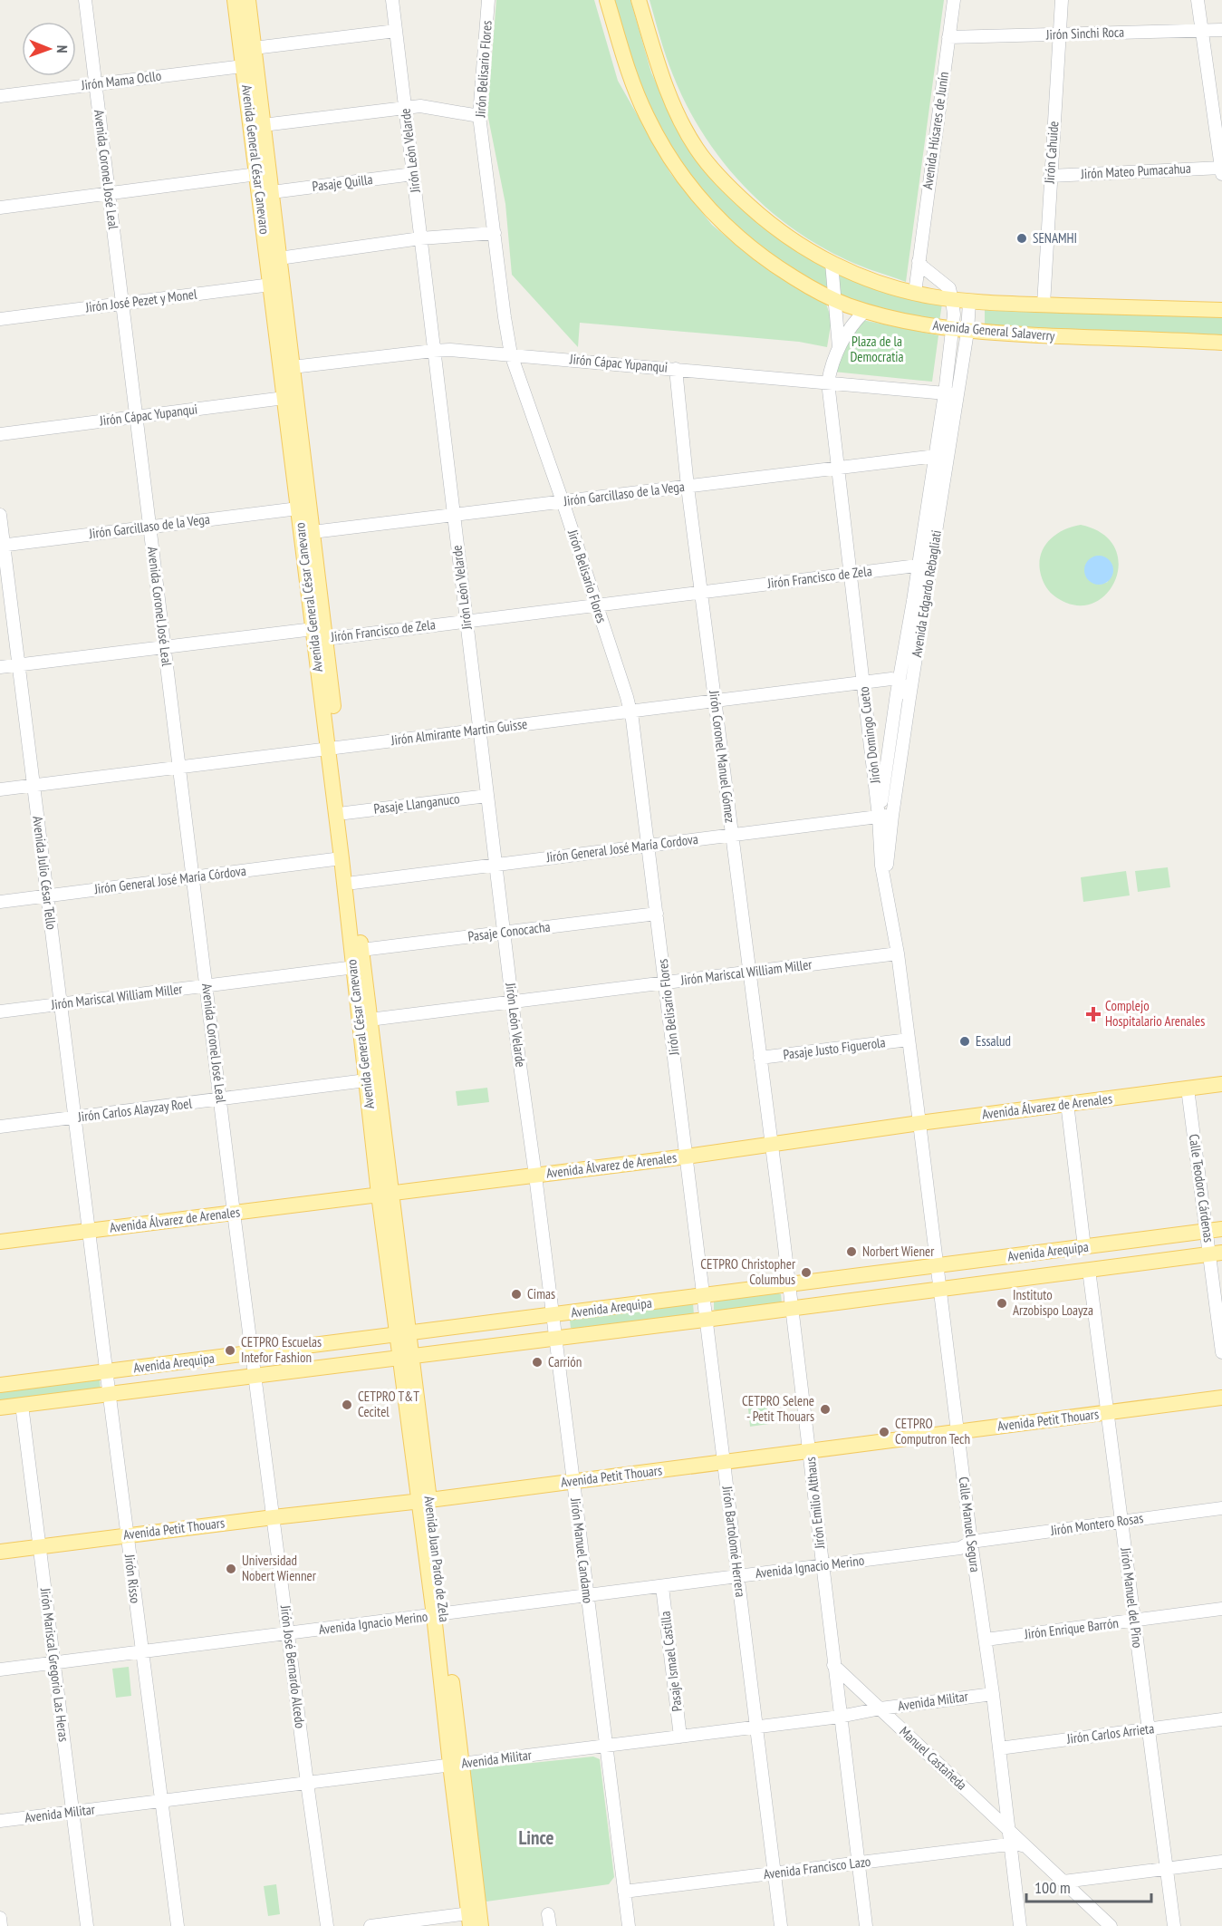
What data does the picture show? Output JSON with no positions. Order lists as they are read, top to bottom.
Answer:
{
  "streets": {
    "main road": [
      "Avenida General César Canevaro",
      "Avenida General Salaverry",
      "Avenida Álvarez de Arenales",
      "Avenida Arequipa",
      "Avenida Petit Thouars",
      "Avenida Juan Pardo de Zela"
    ],
    "street": [
      "Jirón Sinchi Roca",
      "Jirón Belisario Flores",
      "Jirón Mama Ocllo",
      "Avenida Húsares de Junín",
      "Jirón León Velarde",
      "Jirón Cahuide",
      "Avenida Coronel José Leal",
      "Jirón Mateo Pumacahua",
      "Pasaje Quilla",
      "Jirón José Pezet y Monel",
      "Jirón Cápac Yupanqui",
      "Jirón Garcillaso de la Vega",
      "Jirón Francisco de Zela",
      "Avenida Edgardo Rebagliati",
      "Jirón Almirante Martin Guisse",
      "Jirón Domingo Cueto",
      "Jirón Coronel Manuel Gómez",
      "Pasaje Llanganuco",
      "Jirón General José María Cordova",
      "Avenida Julio César Tello",
      "Jirón General José María Córdova",
      "Pasaje Conocacha",
      "Jirón Mariscal William Miller",
      "Pasaje Justo Figuerola",
      "Jirón Carlos Alayzay Roel",
      "Calle Teodoro Cárdenas",
      "Jirón Emilio Althaus",
      "Calle Manuel Segura",
      "Jirón Montero Rosas",
      "Jirón Bartolomé Herrera",
      "Jirón Manuel Candamo",
      "Avenida Ignacio Merino",
      "Jirón Risso",
      "Jirón Manuel del Pino",
      "Jirón Enrique Barrón",
      "Pasaje Ismael Castilla",
      "Jirón Mariscal Gregorio Las Heras",
      "Jirón José Bernardo Alcedo",
      "Avenida Militar",
      "Jirón Carlos Arrieta",
      "Manuel Castañeda",
      "Avenida Francisco Lazo"
    ]
  },
  "crossings": [
    ["Jirón Sinchi Roca", "Avenida Húsares de Junín"],
    ["Jirón Sinchi Roca", "Jirón Cahuide"],
    ["Jirón Belisario Flores", "Jirón Cápac Yupanqui"],
    ["Jirón Belisario Flores", "Jirón Garcillaso de la Vega"],
    ["Jirón Belisario Flores", "Jirón Francisco de Zela"],
    ["Jirón Belisario Flores", "Jirón Almirante Martin Guisse"],
    ["Jirón Belisario Flores", "Jirón General José María Cordova"],
    ["Jirón Belisario Flores", "Pasaje Conocacha"],
    ["Jirón Belisario Flores", "Jirón Mariscal William Miller"],
    ["Jirón Belisario Flores", "Avenida Álvarez de Arenales"],
    ["Jirón Belisario Flores", "Jirón Bartolomé Herrera"],
    ["Jirón Mama Ocllo", "Avenida General César Canevaro"],
    ["Jirón Mama Ocllo", "Avenida Coronel José Leal"],
    ["Avenida Húsares de Junín", "Avenida General Salaverry"],
    ["Jirón León Velarde", "Pasaje Quilla"],
    ["Jirón León Velarde", "Jirón Cápac Yupanqui"],
    ["Jirón León Velarde", "Jirón Garcillaso de la Vega"],
    ["Jirón León Velarde", "Jirón Francisco de Zela"],
    ["Jirón León Velarde", "Jirón Almirante Martin Guisse"],
    ["Jirón León Velarde", "Pasaje Llanganuco"],
    ["Jirón León Velarde", "Jirón General José María Cordova"],
    ["Jirón León Velarde", "Pasaje Conocacha"],
    ["Jirón León Velarde", "Jirón Mariscal William Miller"],
    ["Jirón León Velarde", "Avenida Álvarez de Arenales"],
    ["Jirón León Velarde", "Jirón Manuel Candamo"],
    ["Jirón Cahuide", "Jirón Mateo Pumacahua"],
    ["Jirón Cahuide", "Avenida General Salaverry"],
    ["Avenida General César Canevaro", "Pasaje Quilla"],
    ["Avenida General César Canevaro", "Jirón José Pezet y Monel"],
    ["Avenida General César Canevaro", "Jirón Cápac Yupanqui"],
    ["Avenida General César Canevaro", "Jirón Garcillaso de la Vega"],
    ["Avenida General César Canevaro", "Jirón Francisco de Zela"],
    ["Avenida General César Canevaro", "Jirón Almirante Martin Guisse"],
    ["Avenida General César Canevaro", "Pasaje Llanganuco"],
    ["Avenida General César Canevaro", "Jirón General José María Cordova"],
    ["Avenida General César Canevaro", "Jirón General José María Córdova"],
    ["Avenida General César Canevaro", "Pasaje Conocacha"],
    ["Avenida General César Canevaro", "Jirón Mariscal William Miller"],
    ["Avenida General César Canevaro", "Avenida Álvarez de Arenales"],
    ["Avenida General César Canevaro", "Jirón Carlos Alayzay Roel"],
    ["Avenida General César Canevaro", "Avenida Juan Pardo de Zela"],
    ["Avenida Coronel José Leal", "Jirón José Pezet y Monel"],
    ["Avenida Coronel José Leal", "Jirón Cápac Yupanqui"],
    ["Avenida Coronel José Leal", "Jirón Garcillaso de la Vega"],
    ["Avenida Coronel José Leal", "Jirón Francisco de Zela"],
    ["Avenida Coronel José Leal", "Jirón Almirante Martin Guisse"],
    ["Avenida Coronel José Leal", "Jirón General José María Córdova"],
    ["Avenida Coronel José Leal", "Jirón Mariscal William Miller"],
    ["Avenida Coronel José Leal", "Avenida Álvarez de Arenales"],
    ["Avenida Coronel José Leal", "Jirón Carlos Alayzay Roel"],
    ["Avenida Coronel José Leal", "Jirón José Bernardo Alcedo"],
    ["Avenida General Salaverry", "Avenida Edgardo Rebagliati"],
    ["Avenida General Salaverry", "Jirón Domingo Cueto"],
    ["Jirón Cápac Yupanqui", "Avenida Edgardo Rebagliati"],
    ["Jirón Cápac Yupanqui", "Jirón Domingo Cueto"],
    ["Jirón Cápac Yupanqui", "Jirón Coronel Manuel Gómez"],
    ["Jirón Garcillaso de la Vega", "Avenida Edgardo Rebagliati"],
    ["Jirón Garcillaso de la Vega", "Jirón Domingo Cueto"],
    ["Jirón Garcillaso de la Vega", "Jirón Coronel Manuel Gómez"],
    ["Jirón Garcillaso de la Vega", "Avenida Julio César Tello"],
    ["Jirón Francisco de Zela", "Avenida Edgardo Rebagliati"],
    ["Jirón Francisco de Zela", "Jirón Domingo Cueto"],
    ["Jirón Francisco de Zela", "Jirón Coronel Manuel Gómez"],
    ["Jirón Francisco de Zela", "Avenida Julio César Tello"],
    ["Avenida Edgardo Rebagliati", "Jirón Almirante Martin Guisse"],
    ["Avenida Edgardo Rebagliati", "Jirón Domingo Cueto"],
    ["Avenida Edgardo Rebagliati", "Jirón General José María Cordova"],
    ["Jirón Almirante Martin Guisse", "Jirón Domingo Cueto"],
    ["Jirón Almirante Martin Guisse", "Jirón Coronel Manuel Gómez"],
    ["Jirón Almirante Martin Guisse", "Avenida Julio César Tello"],
    ["Jirón Domingo Cueto", "Jirón General José María Cordova"],
    ["Jirón Domingo Cueto", "Jirón Mariscal William Miller"],
    ["Jirón Domingo Cueto", "Pasaje Justo Figuerola"],
    ["Jirón Domingo Cueto", "Avenida Álvarez de Arenales"],
    ["Jirón Domingo Cueto", "Calle Manuel Segura"],
    ["Jirón Coronel Manuel Gómez", "Jirón General José María Cordova"],
    ["Jirón Coronel Manuel Gómez", "Jirón Mariscal William Miller"],
    ["Jirón Coronel Manuel Gómez", "Pasaje Justo Figuerola"],
    ["Jirón Coronel Manuel Gómez", "Avenida Álvarez de Arenales"],
    ["Jirón Coronel Manuel Gómez", "Jirón Emilio Althaus"],
    ["Avenida Julio César Tello", "Jirón General José María Córdova"],
    ["Avenida Julio César Tello", "Jirón Mariscal William Miller"],
    ["Avenida Julio César Tello", "Avenida Álvarez de Arenales"],
    ["Avenida Julio César Tello", "Jirón Carlos Alayzay Roel"],
    ["Avenida Julio César Tello", "Jirón Risso"],
    ["Avenida Álvarez de Arenales", "Calle Teodoro Cárdenas"],
    ["Avenida Álvarez de Arenales", "Jirón Emilio Althaus"],
    ["Avenida Álvarez de Arenales", "Calle Manuel Segura"],
    ["Avenida Álvarez de Arenales", "Jirón Bartolomé Herrera"],
    ["Avenida Álvarez de Arenales", "Jirón Manuel Candamo"],
    ["Avenida Álvarez de Arenales", "Avenida Juan Pardo de Zela"],
    ["Avenida Álvarez de Arenales", "Jirón Risso"],
    ["Avenida Álvarez de Arenales", "Jirón José Bernardo Alcedo"],
    ["Calle Teodoro Cárdenas", "Avenida Arequipa"],
    ["Avenida Arequipa", "Jirón Emilio Althaus"],
    ["Avenida Arequipa", "Calle Manuel Segura"],
    ["Avenida Arequipa", "Jirón Bartolomé Herrera"],
    ["Avenida Arequipa", "Jirón Manuel Candamo"],
    ["Avenida Arequipa", "Avenida Juan Pardo de Zela"],
    ["Avenida Arequipa", "Jirón Risso"],
    ["Avenida Arequipa", "Jirón Manuel del Pino"],
    ["Avenida Arequipa", "Jirón Mariscal Gregorio Las Heras"],
    ["Avenida Arequipa", "Jirón José Bernardo Alcedo"],
    ["Avenida Petit Thouars", "Jirón Emilio Althaus"],
    ["Avenida Petit Thouars", "Calle Manuel Segura"],
    ["Avenida Petit Thouars", "Jirón Bartolomé Herrera"],
    ["Avenida Petit Thouars", "Jirón Manuel Candamo"],
    ["Avenida Petit Thouars", "Avenida Juan Pardo de Zela"],
    ["Avenida Petit Thouars", "Jirón Risso"],
    ["Avenida Petit Thouars", "Jirón Manuel del Pino"],
    ["Avenida Petit Thouars", "Jirón Mariscal Gregorio Las Heras"],
    ["Avenida Petit Thouars", "Jirón José Bernardo Alcedo"],
    ["Jirón Emilio Althaus", "Avenida Ignacio Merino"],
    ["Jirón Emilio Althaus", "Avenida Militar"],
    ["Jirón Emilio Althaus", "Manuel Castañeda"],
    ["Jirón Emilio Althaus", "Avenida Francisco Lazo"],
    ["Calle Manuel Segura", "Jirón Montero Rosas"],
    ["Calle Manuel Segura", "Avenida Ignacio Merino"],
    ["Calle Manuel Segura", "Jirón Enrique Barrón"],
    ["Calle Manuel Segura", "Avenida Militar"],
    ["Calle Manuel Segura", "Jirón Carlos Arrieta"],
    ["Calle Manuel Segura", "Manuel Castañeda"],
    ["Calle Manuel Segura", "Avenida Francisco Lazo"],
    ["Jirón Montero Rosas", "Avenida Ignacio Merino"],
    ["Jirón Montero Rosas", "Jirón Manuel del Pino"],
    ["Jirón Bartolomé Herrera", "Avenida Ignacio Merino"],
    ["Jirón Bartolomé Herrera", "Avenida Militar"],
    ["Jirón Bartolomé Herrera", "Avenida Francisco Lazo"],
    ["Jirón Manuel Candamo", "Avenida Ignacio Merino"],
    ["Jirón Manuel Candamo", "Avenida Militar"],
    ["Jirón Manuel Candamo", "Avenida Francisco Lazo"],
    ["Avenida Juan Pardo de Zela", "Avenida Ignacio Merino"],
    ["Avenida Juan Pardo de Zela", "Avenida Militar"],
    ["Avenida Ignacio Merino", "Jirón Risso"],
    ["Avenida Ignacio Merino", "Pasaje Ismael Castilla"],
    ["Avenida Ignacio Merino", "Jirón Mariscal Gregorio Las Heras"],
    ["Avenida Ignacio Merino", "Jirón José Bernardo Alcedo"],
    ["Jirón Risso", "Avenida Militar"],
    ["Jirón Manuel del Pino", "Jirón Enrique Barrón"],
    ["Jirón Manuel del Pino", "Jirón Carlos Arrieta"],
    ["Pasaje Ismael Castilla", "Avenida Militar"],
    ["Jirón Mariscal Gregorio Las Heras", "Avenida Militar"],
    ["Jirón José Bernardo Alcedo", "Avenida Militar"],
    ["Avenida Militar", "Manuel Castañeda"],
    ["Manuel Castañeda", "Avenida Francisco Lazo"]
  ],
  "districts": ["Lince"],
  "parks": ["Plaza de la Democratia"],
  "places": {
    "other": [
      "SENAMHI",
      "Essalud",
      "Norbert Wiener",
      "CETPRO Christopher Columbus",
      "Cimas",
      "Instituto Arzobispo Loayza",
      "CETPRO Escuelas Intefor Fashion",
      "Carrión",
      "CETPRO T&T Cecitel",
      "CETPRO Selene - Petit Thouars",
      "CETPRO Computron Tech",
      "Universidad Nobert Wienner"
    ],
    "health": ["Complejo Hospitalario Arenales"]
  },
  "scale_bar": "100 m",
  "north": "right"
}
